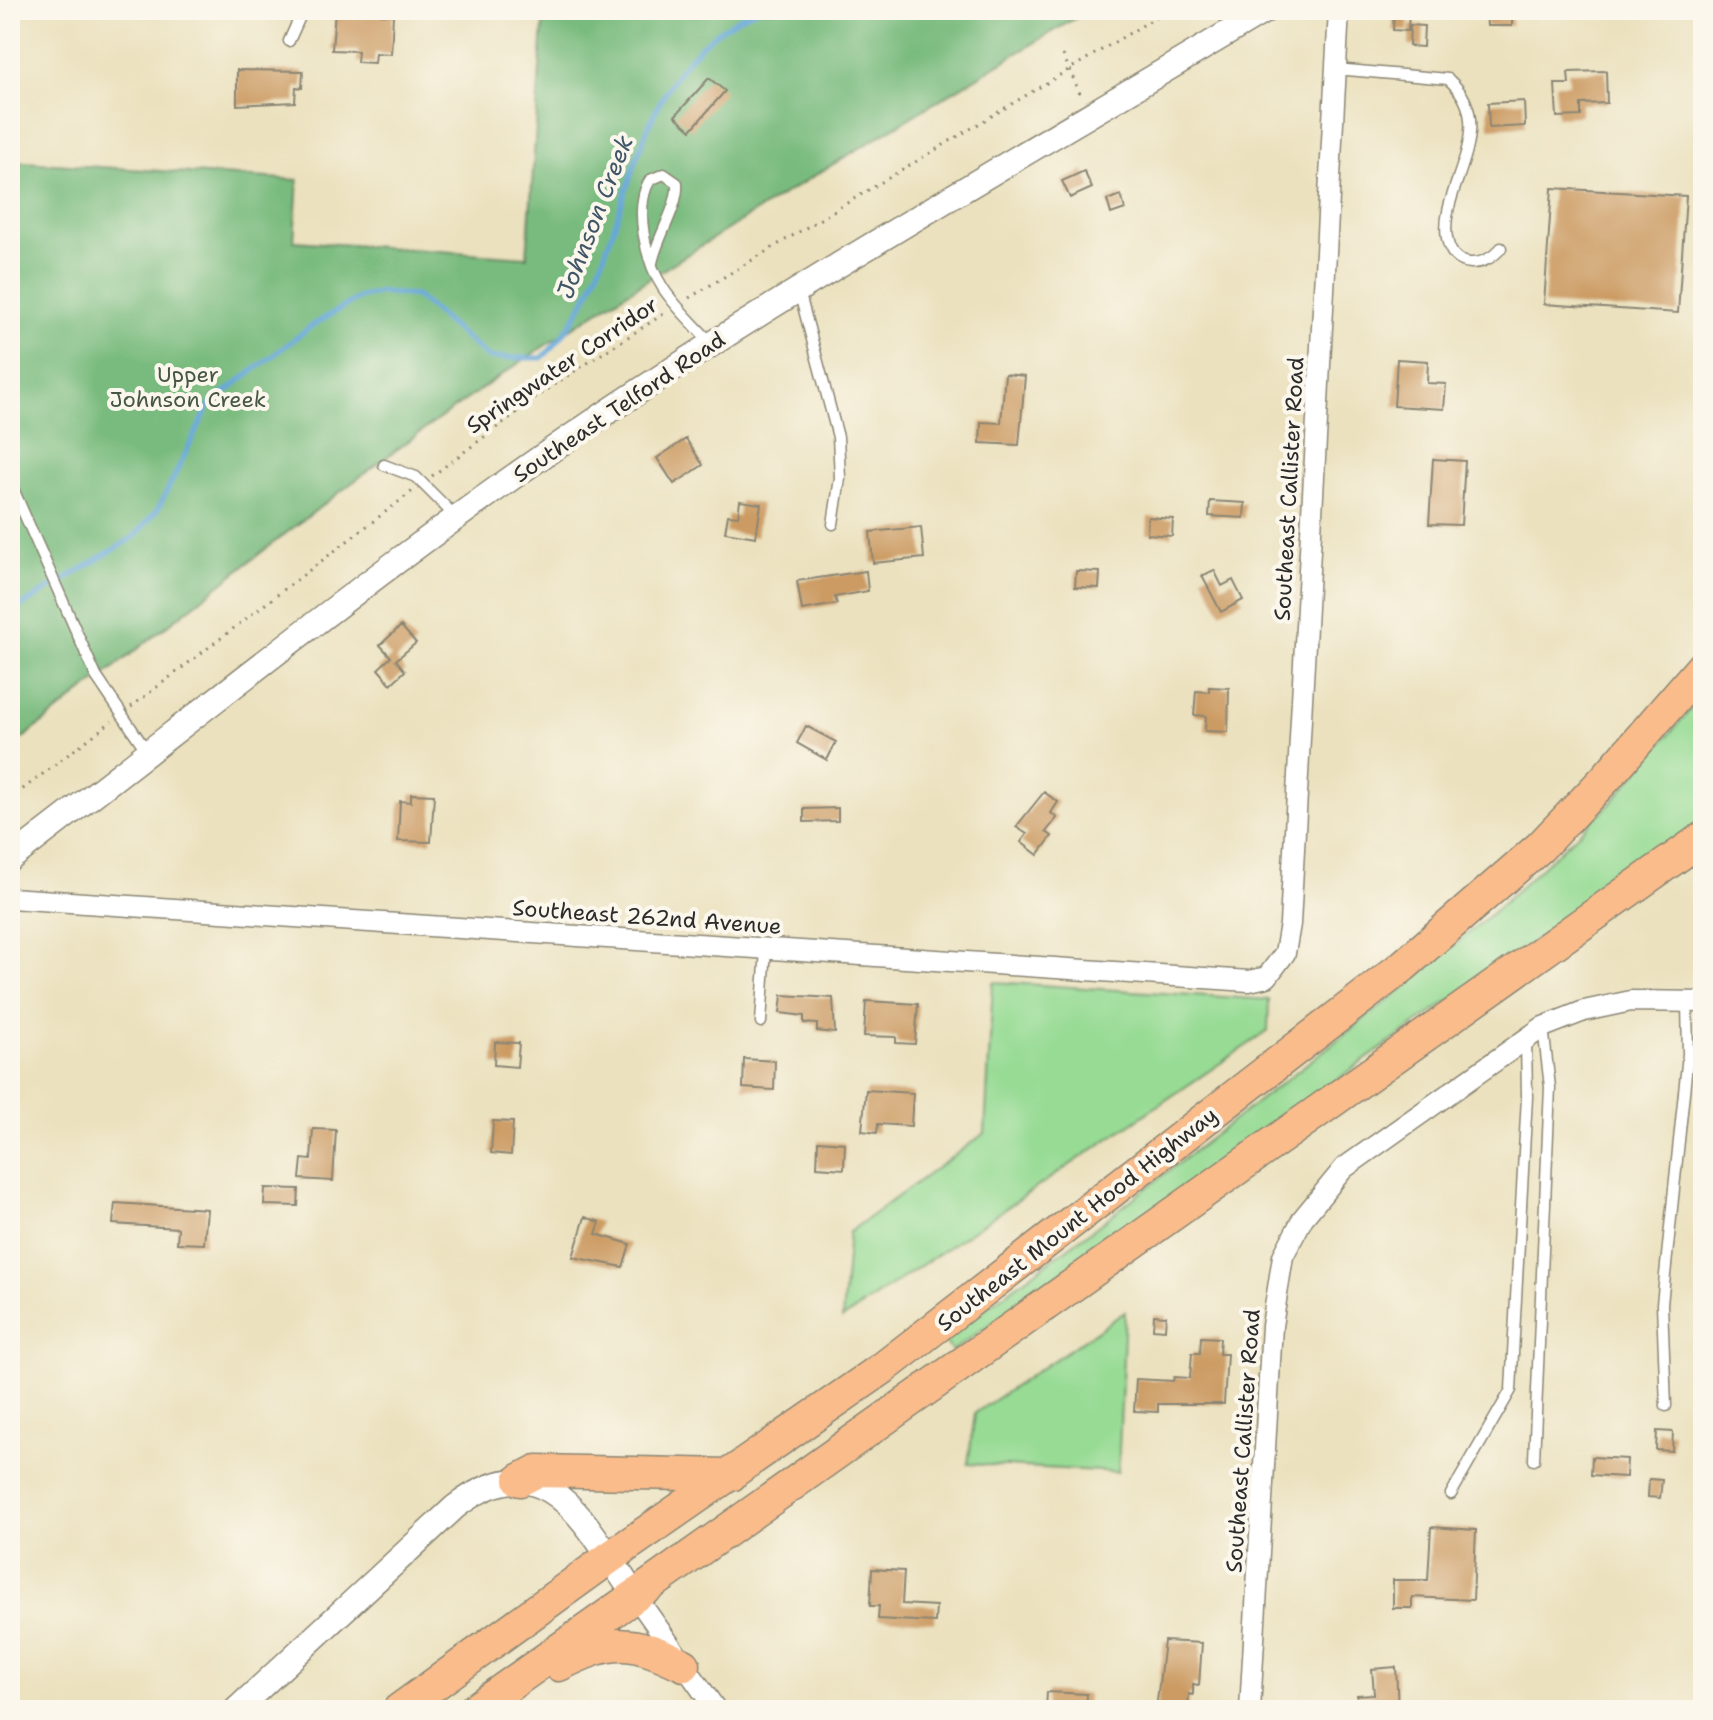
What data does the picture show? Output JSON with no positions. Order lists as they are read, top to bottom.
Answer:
{
  "streets": {
    "highway": ["Southeast Mount Hood Highway"],
    "street": ["Southeast Telford Road", "Southeast Callister Road", "Southeast 262nd Avenue"],
    "path": ["Springwater Corridor"]
  },
  "crossings": [
    ["Southeast Callister Road", "Southeast 262nd Avenue"]
  ],
  "water": ["Johnson Creek"],
  "parks": ["Upper Johnson Creek"]
}
